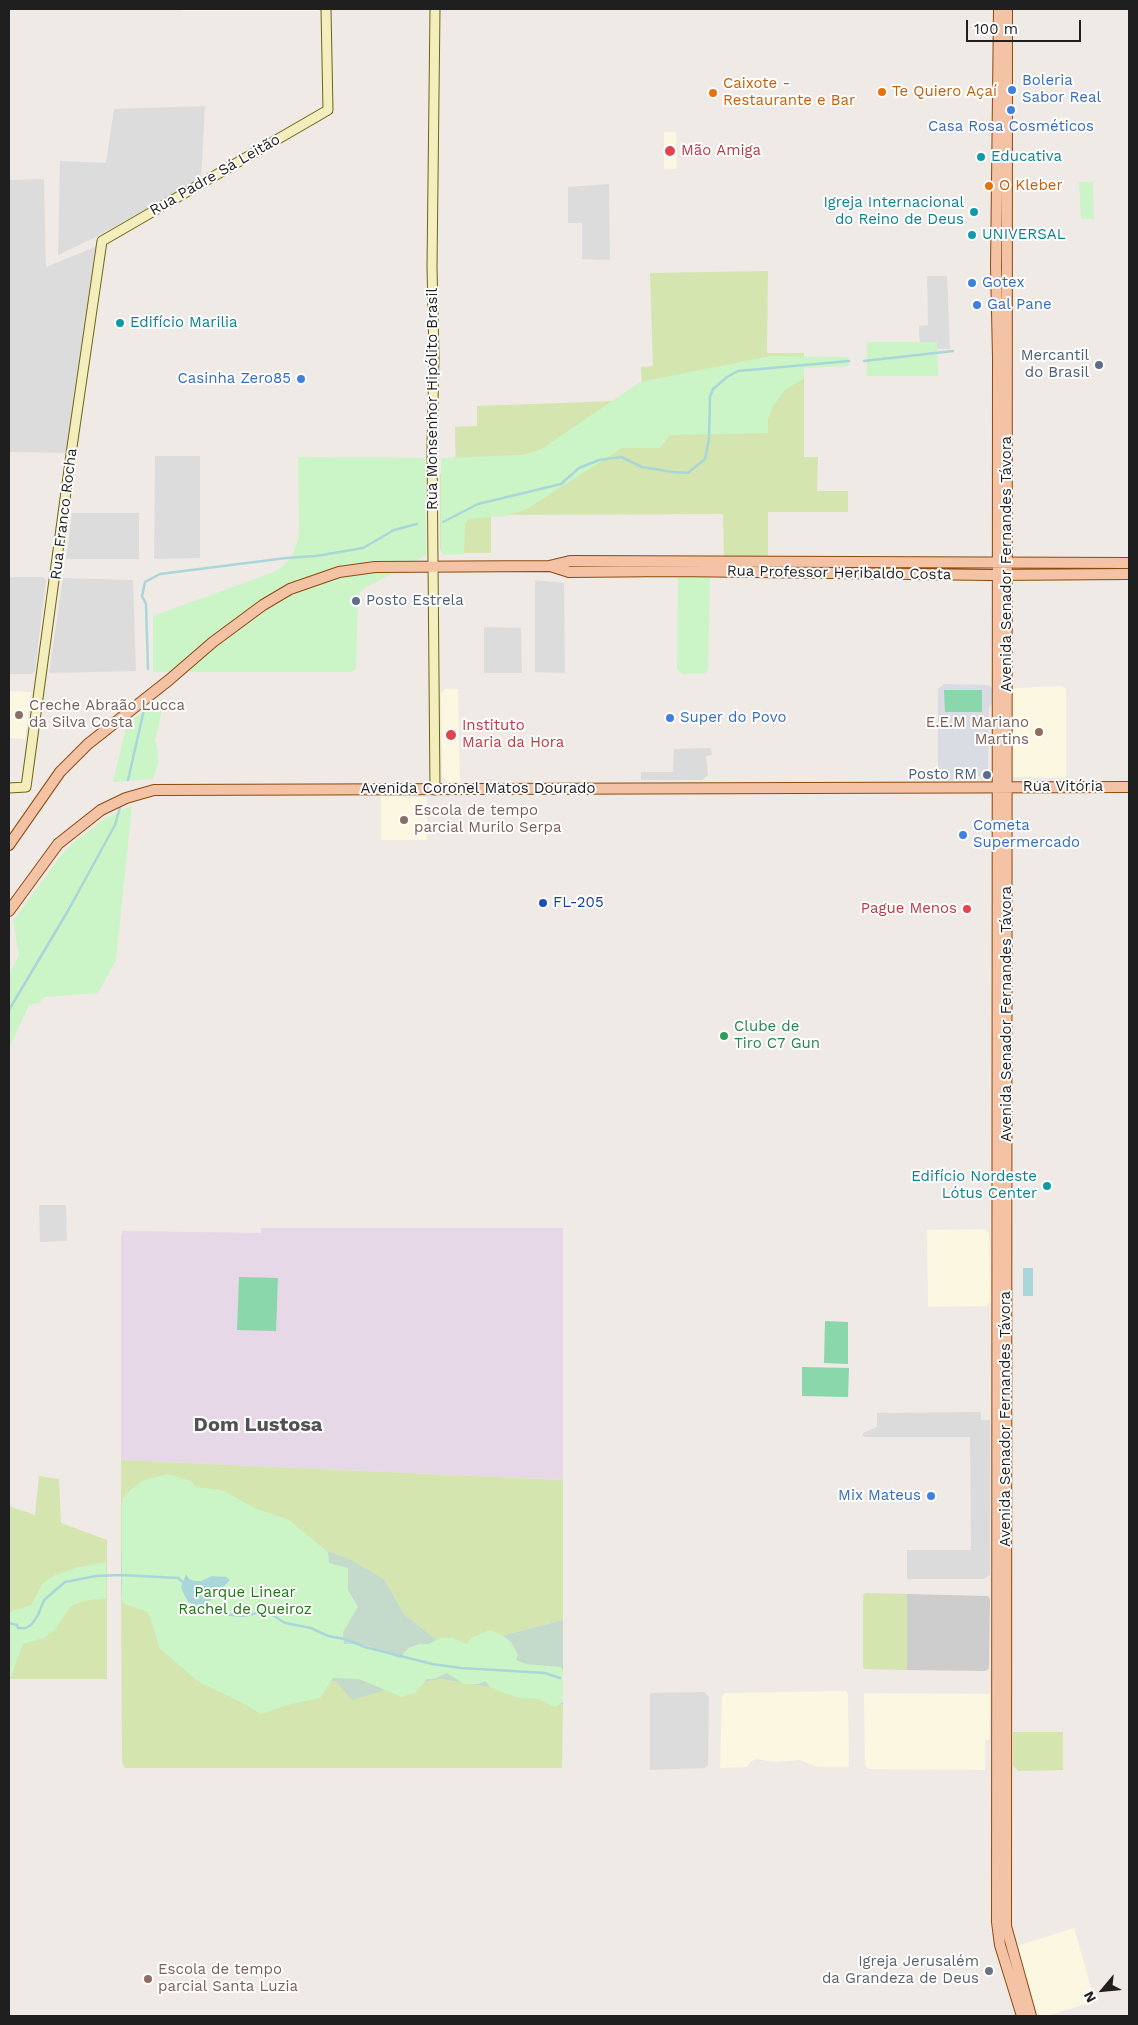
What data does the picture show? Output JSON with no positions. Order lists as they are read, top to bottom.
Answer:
{
  "streets": {
    "main road": [
      "Rua Padre Sá Leitão",
      "Rua Monsenhor Hipólito Brasil",
      "Rua Franco Rocha",
      "Avenida Senador Fernandes Távora",
      "Rua Professor Heribaldo Costa",
      "Rua Vitória",
      "Avenida Coronel Matos Dourado"
    ]
  },
  "crossings": [
    ["Rua Padre Sá Leitão", "Rua Franco Rocha"],
    ["Rua Monsenhor Hipólito Brasil", "Rua Professor Heribaldo Costa"],
    ["Rua Monsenhor Hipólito Brasil", "Avenida Coronel Matos Dourado"],
    ["Avenida Senador Fernandes Távora", "Rua Professor Heribaldo Costa"],
    ["Avenida Senador Fernandes Távora", "Rua Vitória"],
    ["Avenida Senador Fernandes Távora", "Avenida Coronel Matos Dourado"],
    ["Rua Vitória", "Avenida Coronel Matos Dourado"]
  ],
  "districts": ["Dom Lustosa"],
  "parks": ["Parque Linear Rachel de Queiroz"],
  "places": [
    "Boleria Sabor Real",
    "Te Quiero Açaí",
    "Caixote - Restaurante e Bar",
    "Casa Rosa Cosméticos",
    "Mão Amiga",
    "Educativa",
    "O Kleber",
    "Igreja Internacional do Reino de Deus",
    "UNIVERSAL",
    "Gotex",
    "Gal Pane",
    "Edifício Marilia",
    "Mercantil do Brasil",
    "Casinha Zero85",
    "Posto Estrela",
    "Creche Abraão Lucca da Silva Costa",
    "Super do Povo",
    "E.E.M Mariano Martins",
    "Instituto Maria da Hora",
    "Posto RM",
    "Escola de tempo parcial Murilo Serpa",
    "Cometa Supermercado",
    "FL-205",
    "Pague Menos",
    "Clube de Tiro C7 Gun",
    "Edifício Nordeste Lótus Center",
    "Mix Mateus",
    "Igreja Jerusalém da Grandeza de Deus",
    "Escola de tempo parcial Santa Luzia"
  ],
  "scale_bar": "100 m",
  "north": "bottom left"
}
